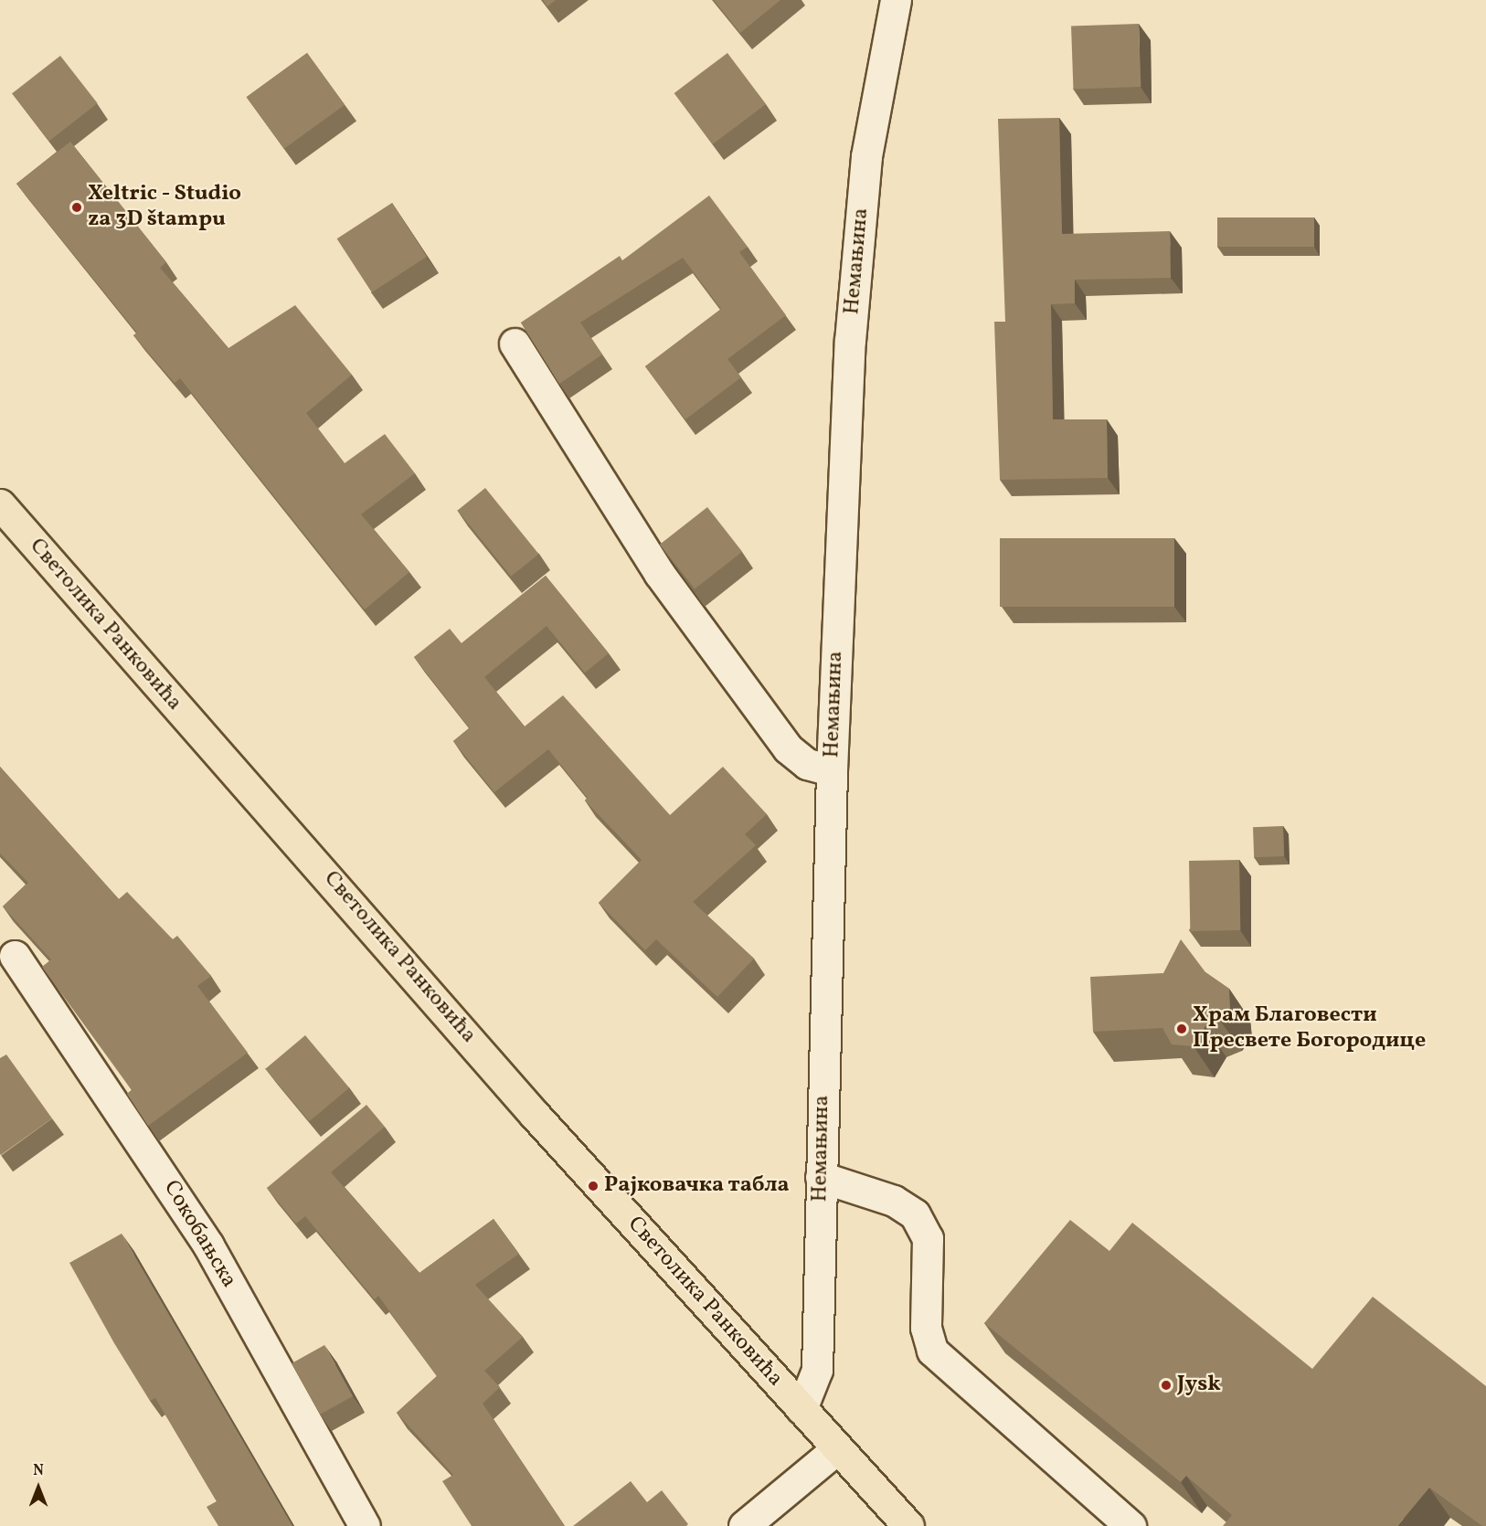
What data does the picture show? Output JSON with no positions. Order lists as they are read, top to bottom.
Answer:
{
  "streets": {
    "main road": ["Светолика Ранковића"],
    "street": ["Немањина", "Сокобањска"]
  },
  "crossings": [
    ["Немањина", "Светолика Ранковића"]
  ],
  "places": [
    "Xeltric - Studio za 3D štampu",
    "Храм Благовести Пресвете Богородице",
    "Рајковачка табла",
    "Jysk"
  ],
  "north": "top"
}
